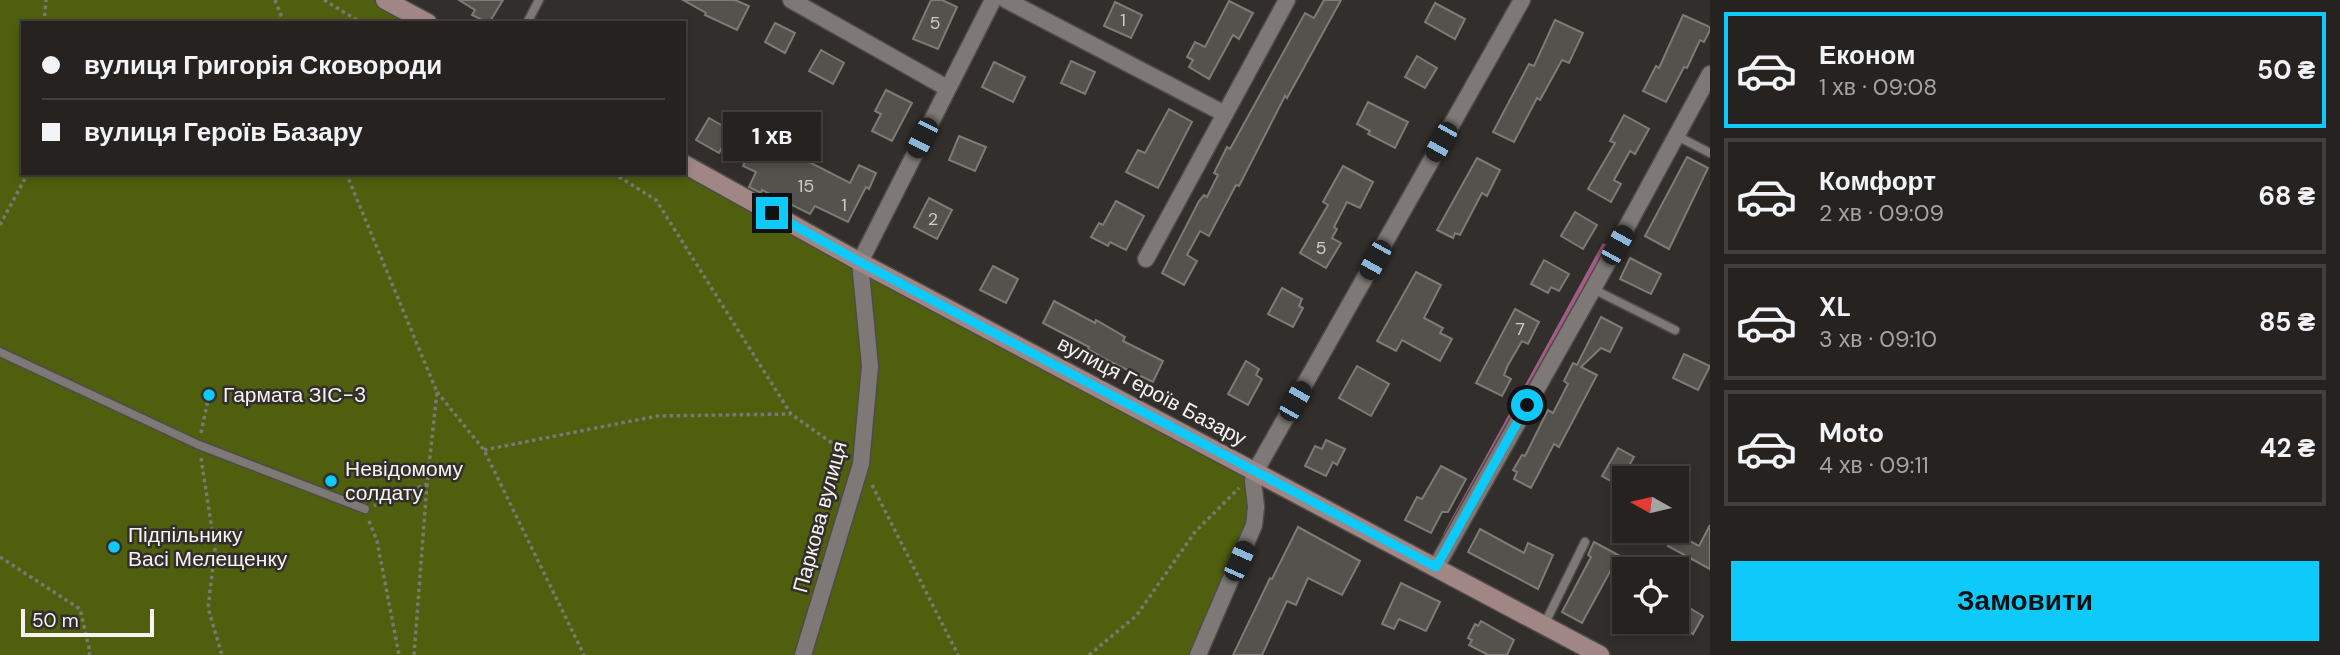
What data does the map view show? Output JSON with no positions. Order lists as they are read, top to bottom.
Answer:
{
  "streets": {
    "street": ["вулиця Героїв Базару", "Паркова вулиця"]
  },
  "crossings": [
    ["вулиця Героїв Базару", "Паркова вулиця"]
  ],
  "places": ["Гармата ЗІС-3", "Невідомому солдату", "Підпільнику Васі Мелещенку"],
  "house_numbers": [
    "1",
    "5",
    "15",
    "1",
    "2",
    "5",
    "7"
  ],
  "scale_bar": "50 m",
  "north": "left",
  "page": {
    "list": [
      {
        "name": "Економ",
        "note": "1 хв · 09:08",
        "value": "50 ₴"
      },
      {
        "name": "Комфорт",
        "note": "2 хв · 09:09",
        "value": "68 ₴"
      },
      {
        "name": "XL",
        "note": "3 хв · 09:10",
        "value": "85 ₴"
      },
      {
        "name": "Moto",
        "note": "4 хв · 09:11",
        "value": "42 ₴"
      }
    ],
    "banner": ["вулиця Григорія Сковороди", "вулиця Героїв Базару"],
    "bubble": "1 хв",
    "buttons": "Замовити",
    "scale": "50 m"
  }
}
